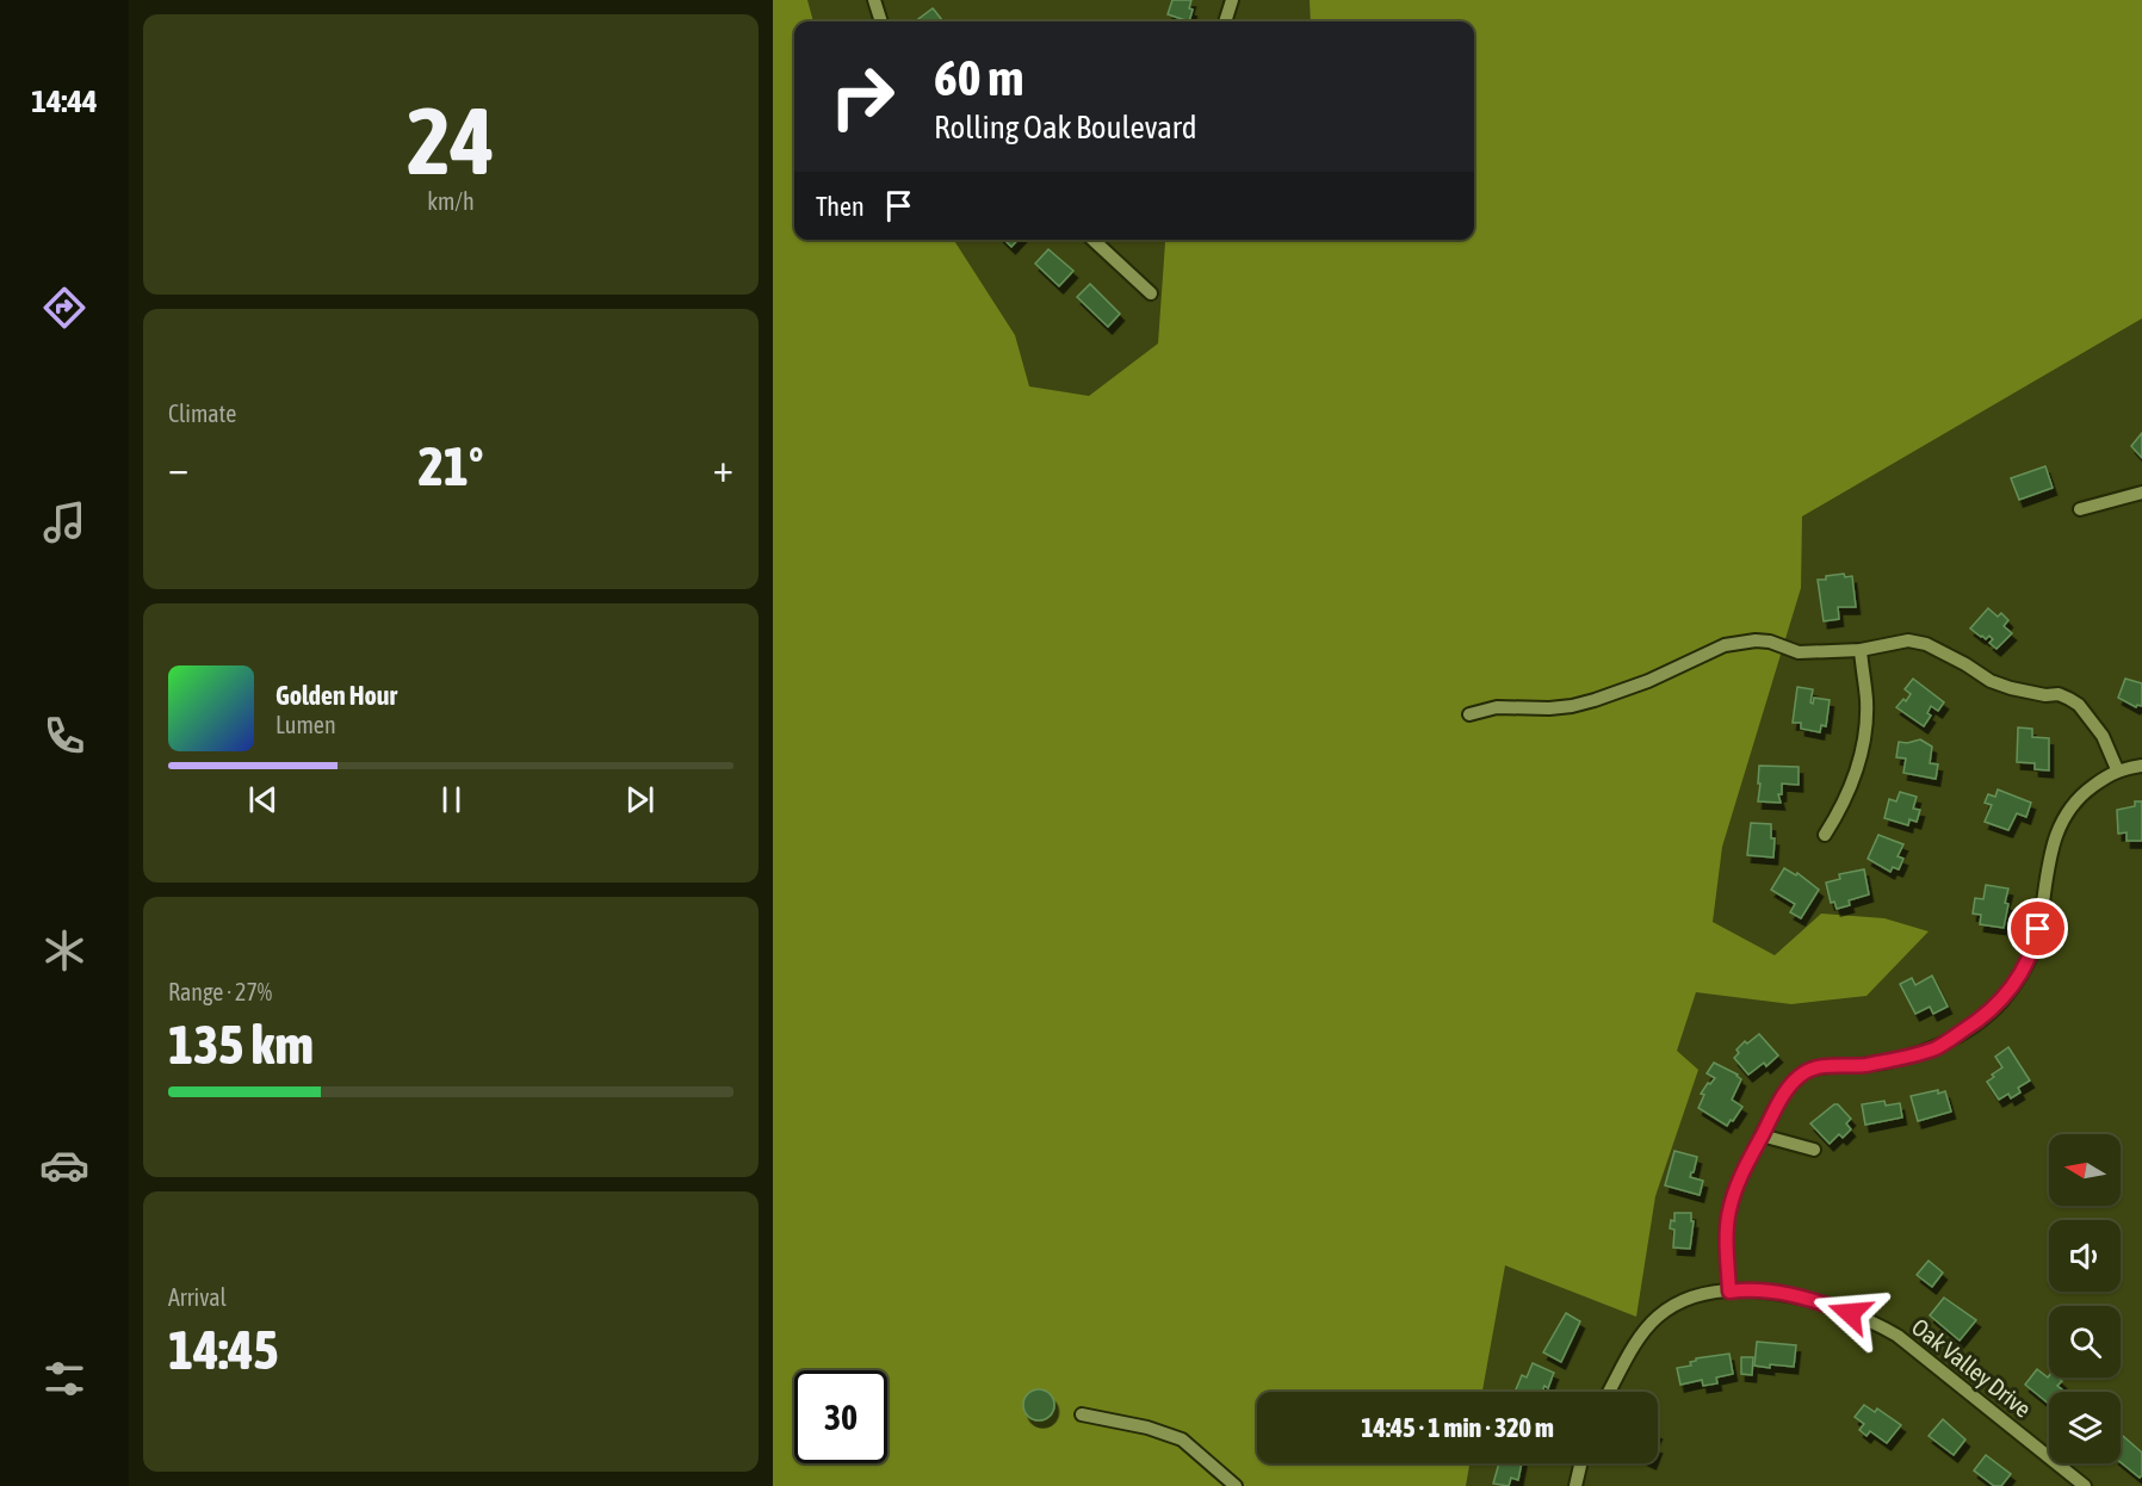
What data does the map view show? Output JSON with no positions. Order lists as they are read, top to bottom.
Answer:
{
  "streets": {
    "street": ["Oak Valley Drive"]
  },
  "north": "left",
  "page": {
    "tabs": "14:44",
    "tile": [
      ["24", "km/h"],
      "Climate",
      ["Range · 27%", "135 km"],
      ["Arrival", "14:45"]
    ],
    "turn": ["60 m", "Rolling Oak Boulevard"],
    "then": "Then",
    "heat": ["−", "21°", "+"],
    "song": ["Golden Hour", "Lumen"],
    "limit": "30",
    "trip": "14:45 · 1 min · 320 m"
  }
}
